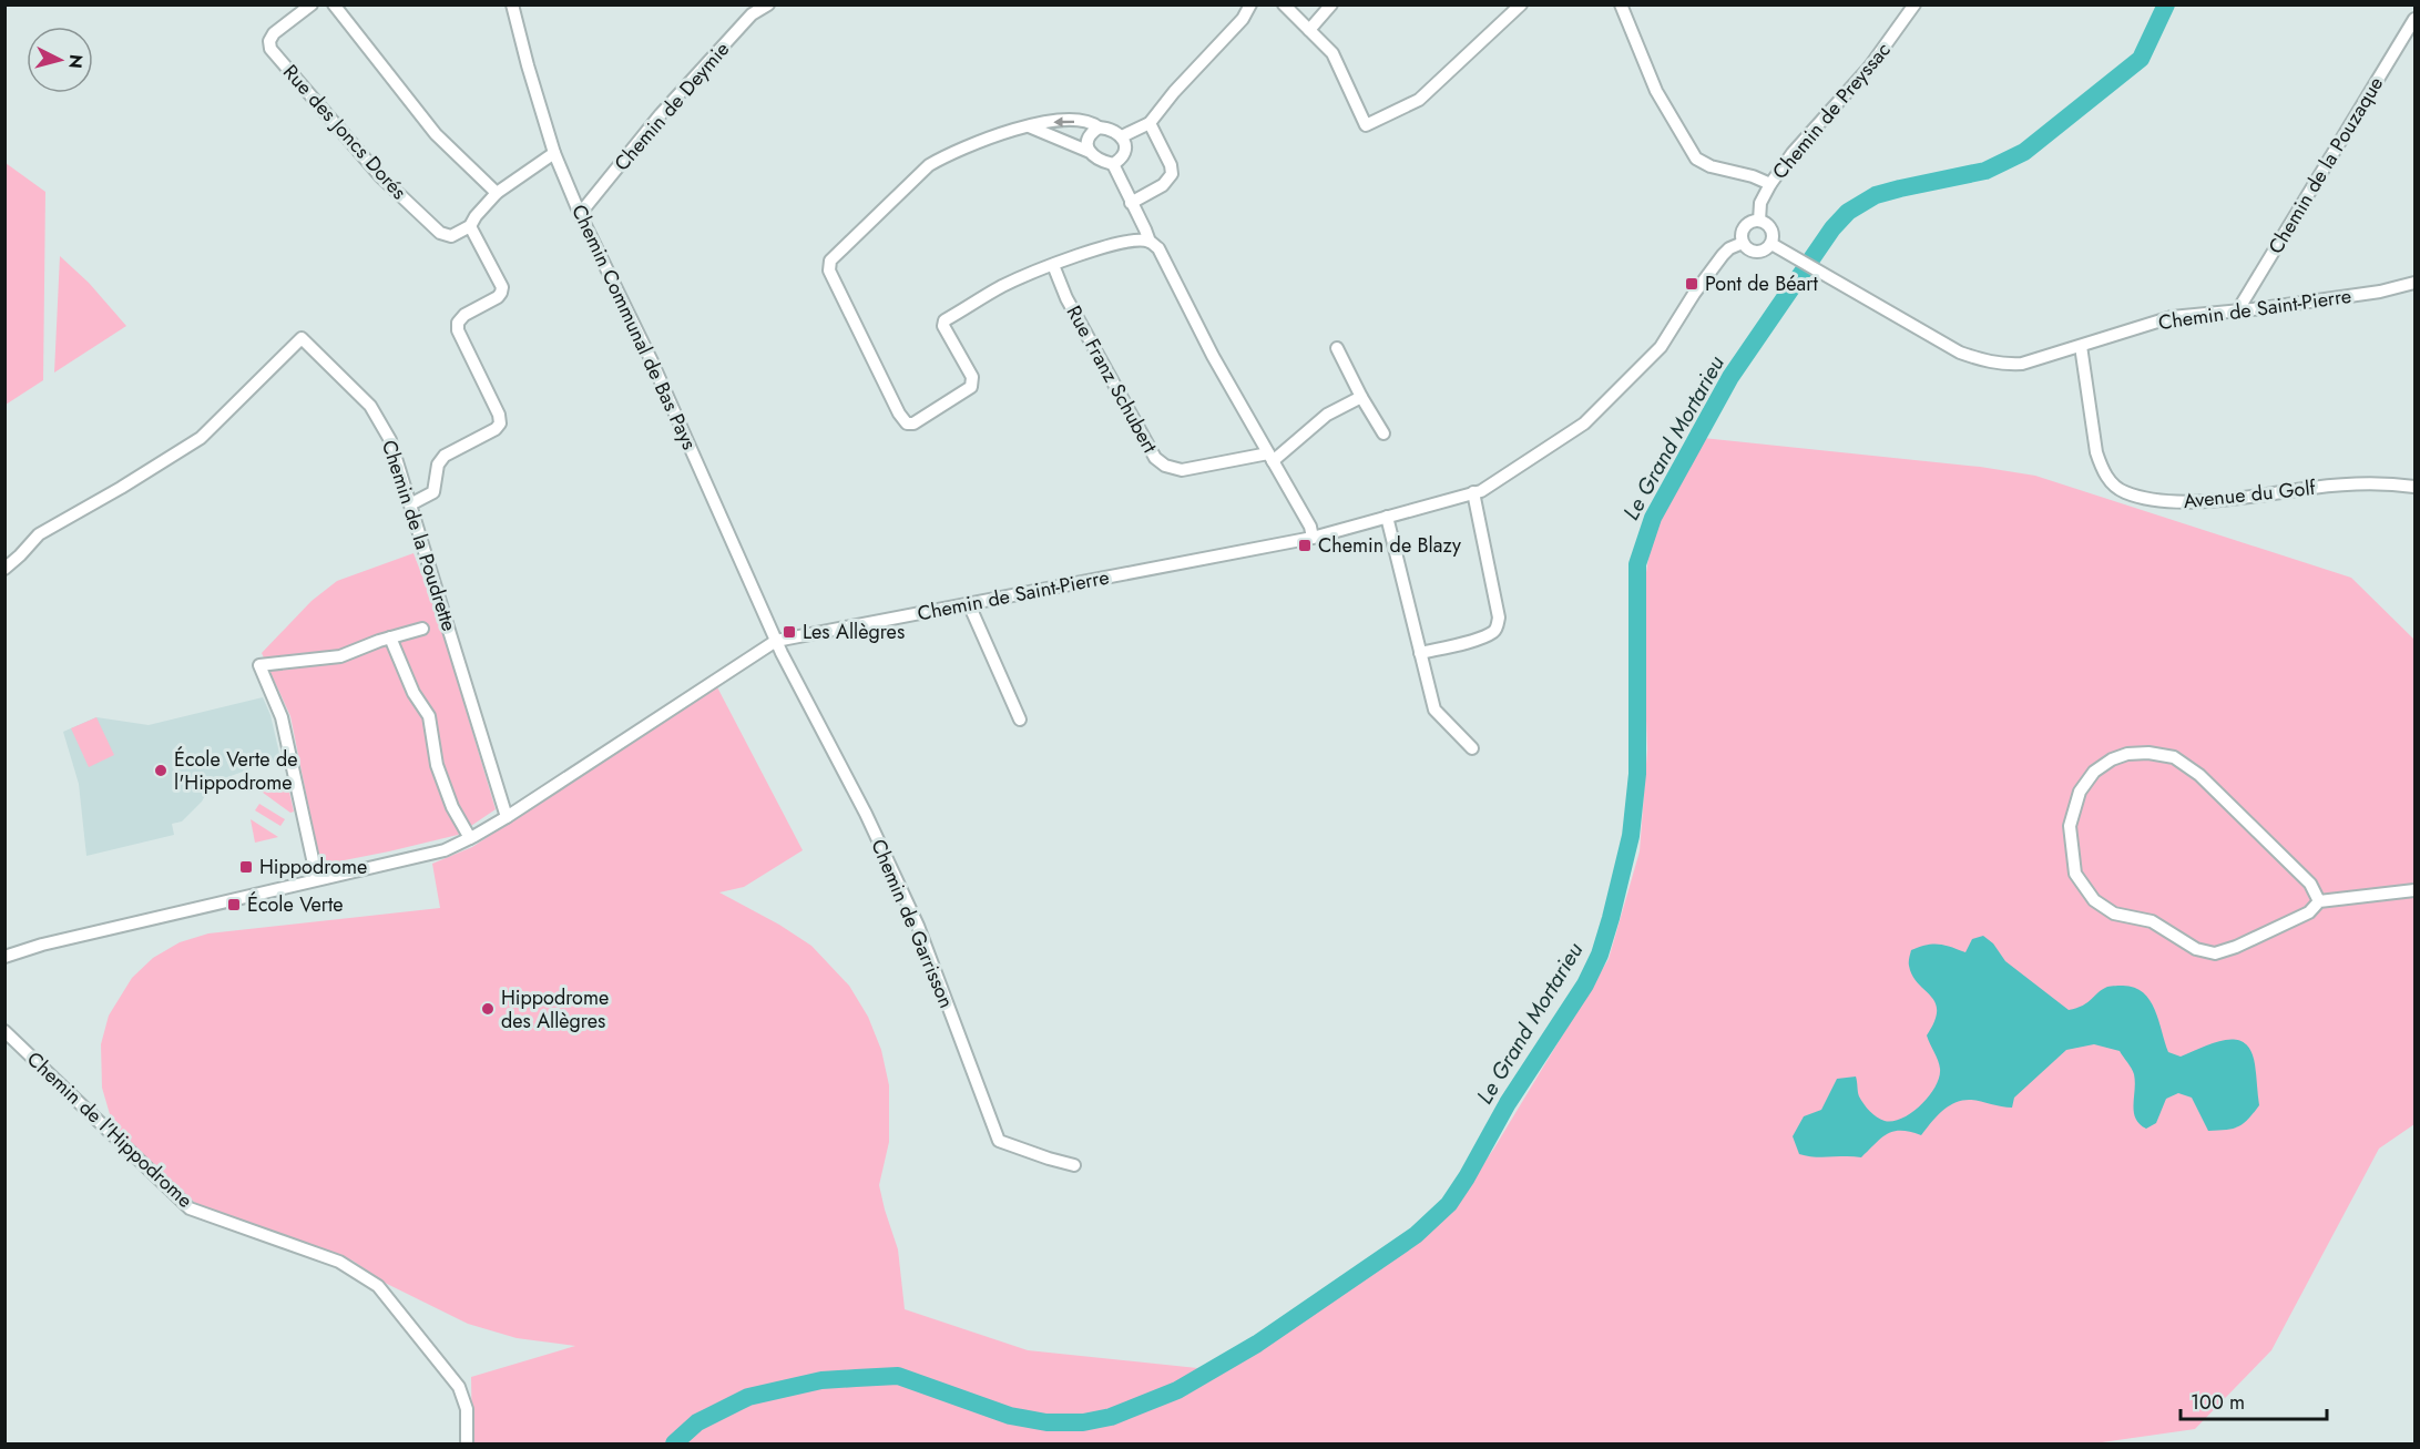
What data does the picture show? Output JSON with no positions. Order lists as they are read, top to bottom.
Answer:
{
  "streets": {
    "street": [
      "Chemin de Deymie",
      "Chemin de Preyssac",
      "Rue des Joncs Dorés",
      "Chemin de la Pouzaque",
      "Chemin de Saint-Pierre",
      "Chemin Communal de Bas Pays",
      "Rue Franz Schubert",
      "Avenue du Golf",
      "Chemin de la Poudrette",
      "Chemin de Garrisson",
      "Chemin de l'Hippodrome"
    ]
  },
  "crossings": [
    ["Chemin de Deymie", "Chemin Communal de Bas Pays"],
    ["Chemin de Preyssac", "Chemin de Saint-Pierre"],
    ["Chemin de la Pouzaque", "Chemin de Saint-Pierre"],
    ["Chemin de Saint-Pierre", "Chemin Communal de Bas Pays"],
    ["Chemin de Saint-Pierre", "Avenue du Golf"],
    ["Chemin de Saint-Pierre", "Chemin de la Poudrette"],
    ["Chemin de Saint-Pierre", "Chemin de Garrisson"],
    ["Chemin Communal de Bas Pays", "Chemin de Garrisson"]
  ],
  "water": ["Le Grand Mortarieu"],
  "places": {
    "transit": [
      "Pont de Béart",
      "Chemin de Blazy",
      "Les Allègres",
      "Hippodrome",
      "École Verte"
    ],
    "other": ["École Verte de l'Hippodrome", "Hippodrome des Allègres"]
  },
  "scale_bar": "100 m",
  "north": "right"
}
